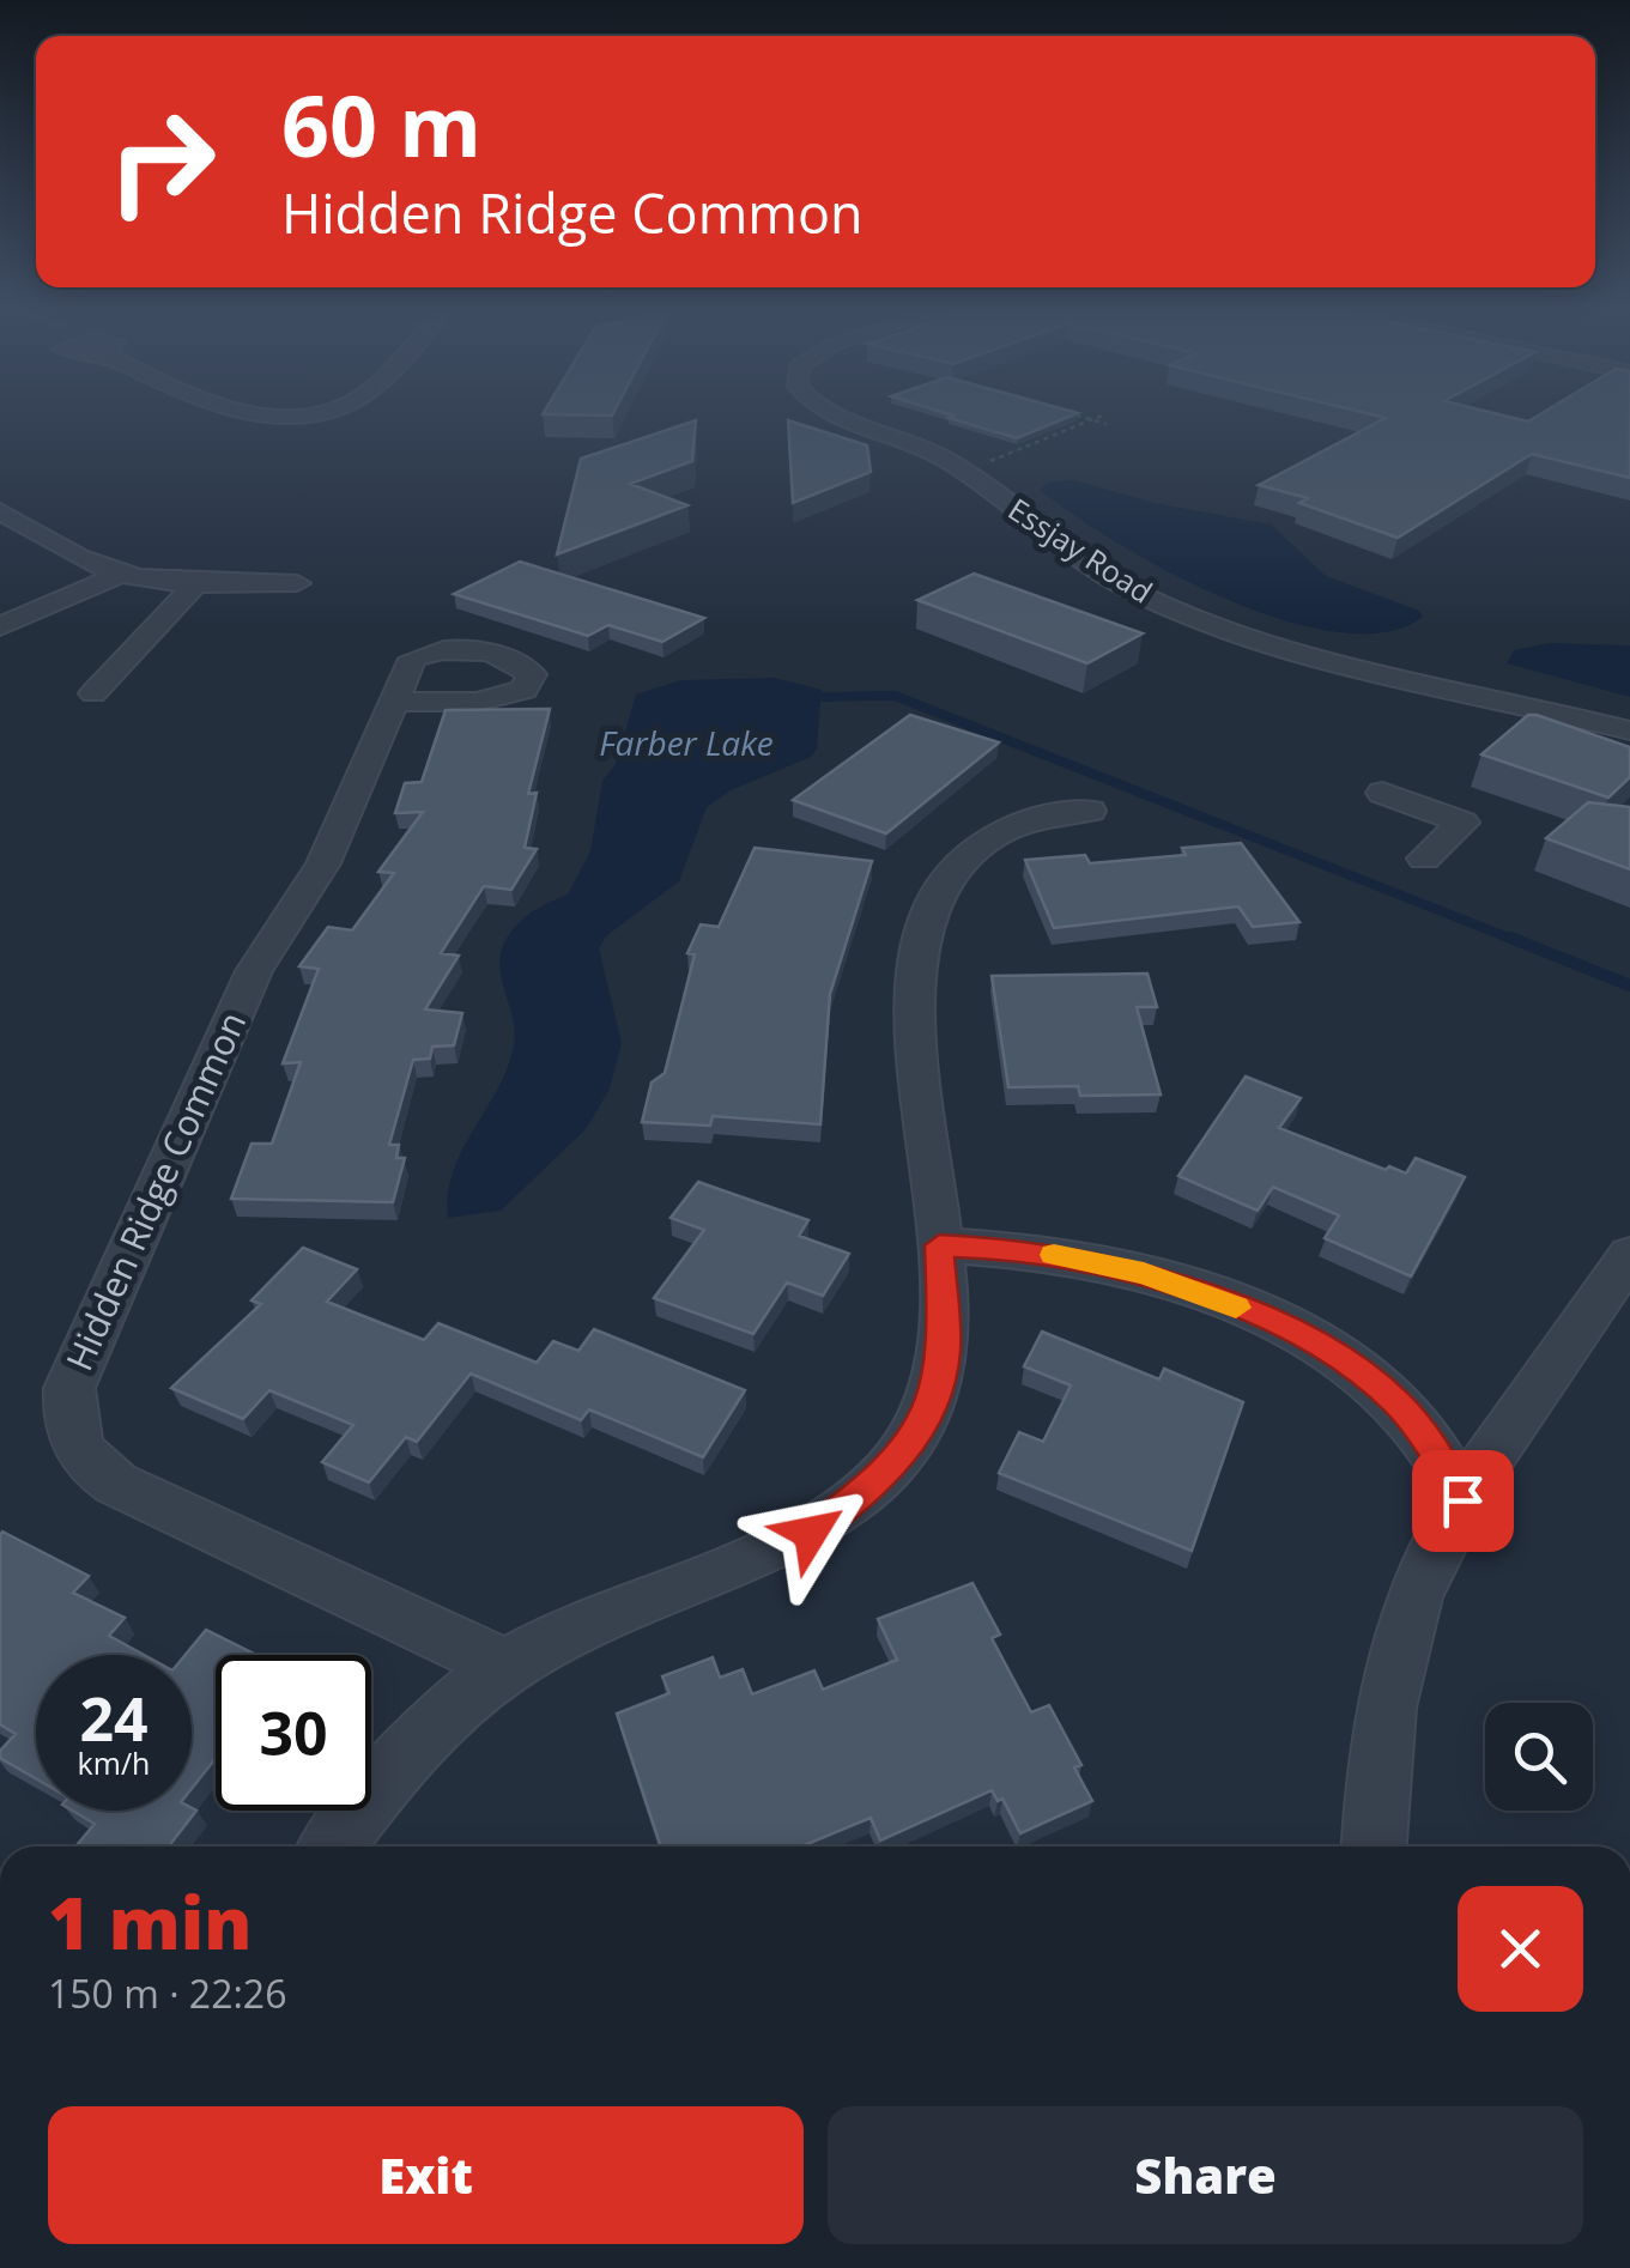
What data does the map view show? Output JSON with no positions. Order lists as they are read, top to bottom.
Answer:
{
  "streets": {
    "street": ["Essjay Road", "Hidden Ridge Common"]
  },
  "water": ["Farber Lake"],
  "page": {
    "turn": ["60 m", "Hidden Ridge Common"],
    "speed": "24 km/h",
    "limit": "30",
    "heading": ["1 min", "150 m · 22:26"],
    "buttons": ["Exit", "Share"]
  }
}
